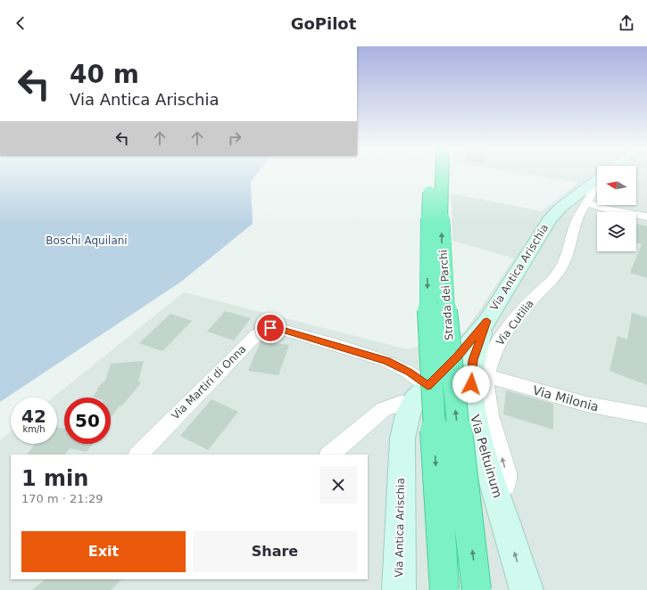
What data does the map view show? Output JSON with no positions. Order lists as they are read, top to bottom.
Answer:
{
  "streets": {
    "highway": ["Strada dei Parchi"],
    "main road": ["Via Antica Arischia", "Via Peltuinum"],
    "street": ["Via Cutilia", "Via Martiri di Onna", "Via Milonia"]
  },
  "crossings": [
    ["Via Antica Arischia", "Via Cutilia"],
    ["Via Antica Arischia", "Via Martiri di Onna"],
    ["Via Antica Arischia", "Via Peltuinum"],
    ["Via Cutilia", "Via Milonia"],
    ["Via Cutilia", "Via Peltuinum"],
    ["Via Martiri di Onna", "Via Peltuinum"]
  ],
  "one_way": ["Via Peltuinum"],
  "parks": ["Boschi Aquilani"],
  "north": "left",
  "page": {
    "header": "GoPilot",
    "turn": ["40 m", "Via Antica Arischia"],
    "speed": "42 km/h",
    "limit": "50",
    "heading": ["1 min", "170 m · 21:29"],
    "buttons": ["Exit", "Share"]
  }
}
